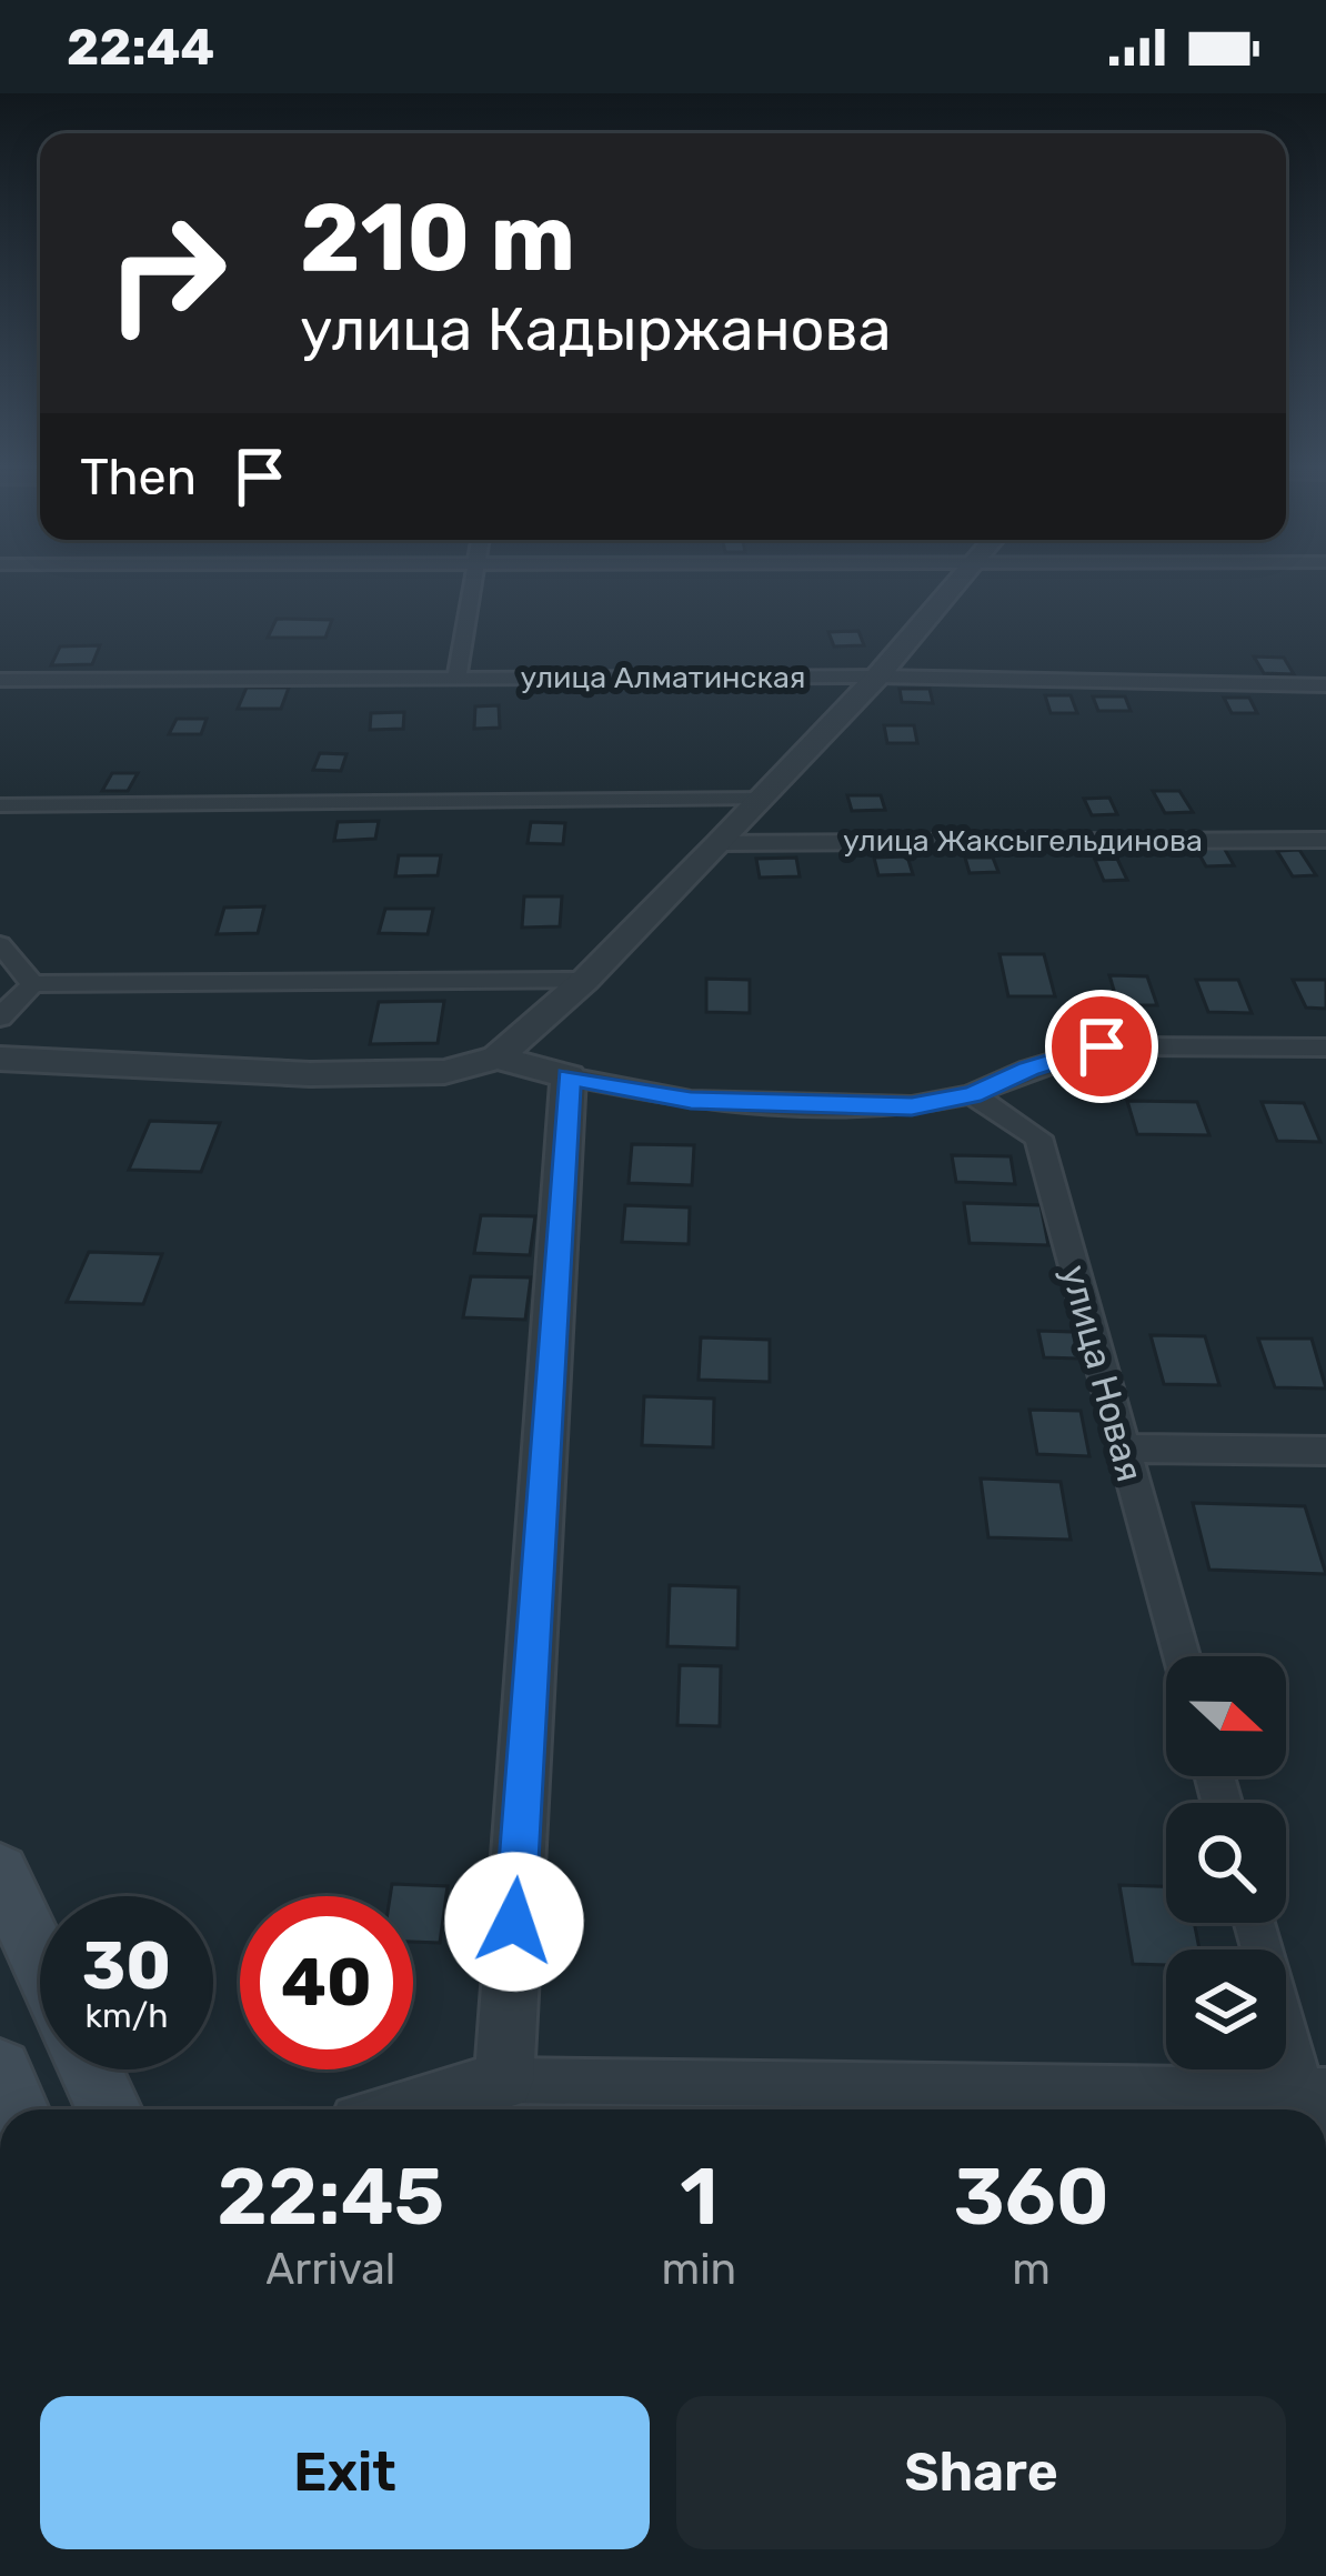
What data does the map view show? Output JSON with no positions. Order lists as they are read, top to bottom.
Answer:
{
  "streets": {
    "street": ["улица Алматинская", "улица Жаксыгельдинова", "улица Новая"]
  },
  "north": "right",
  "page": {
    "status": "22:44",
    "turn": ["210 m", "улица Кадыржанова"],
    "then": "Then",
    "speed": "30 km/h",
    "limit": "40",
    "eta": [
      "22:45",
      "Arrival",
      "1",
      "min",
      "360",
      "m"
    ],
    "buttons": ["Exit", "Share"]
  }
}
